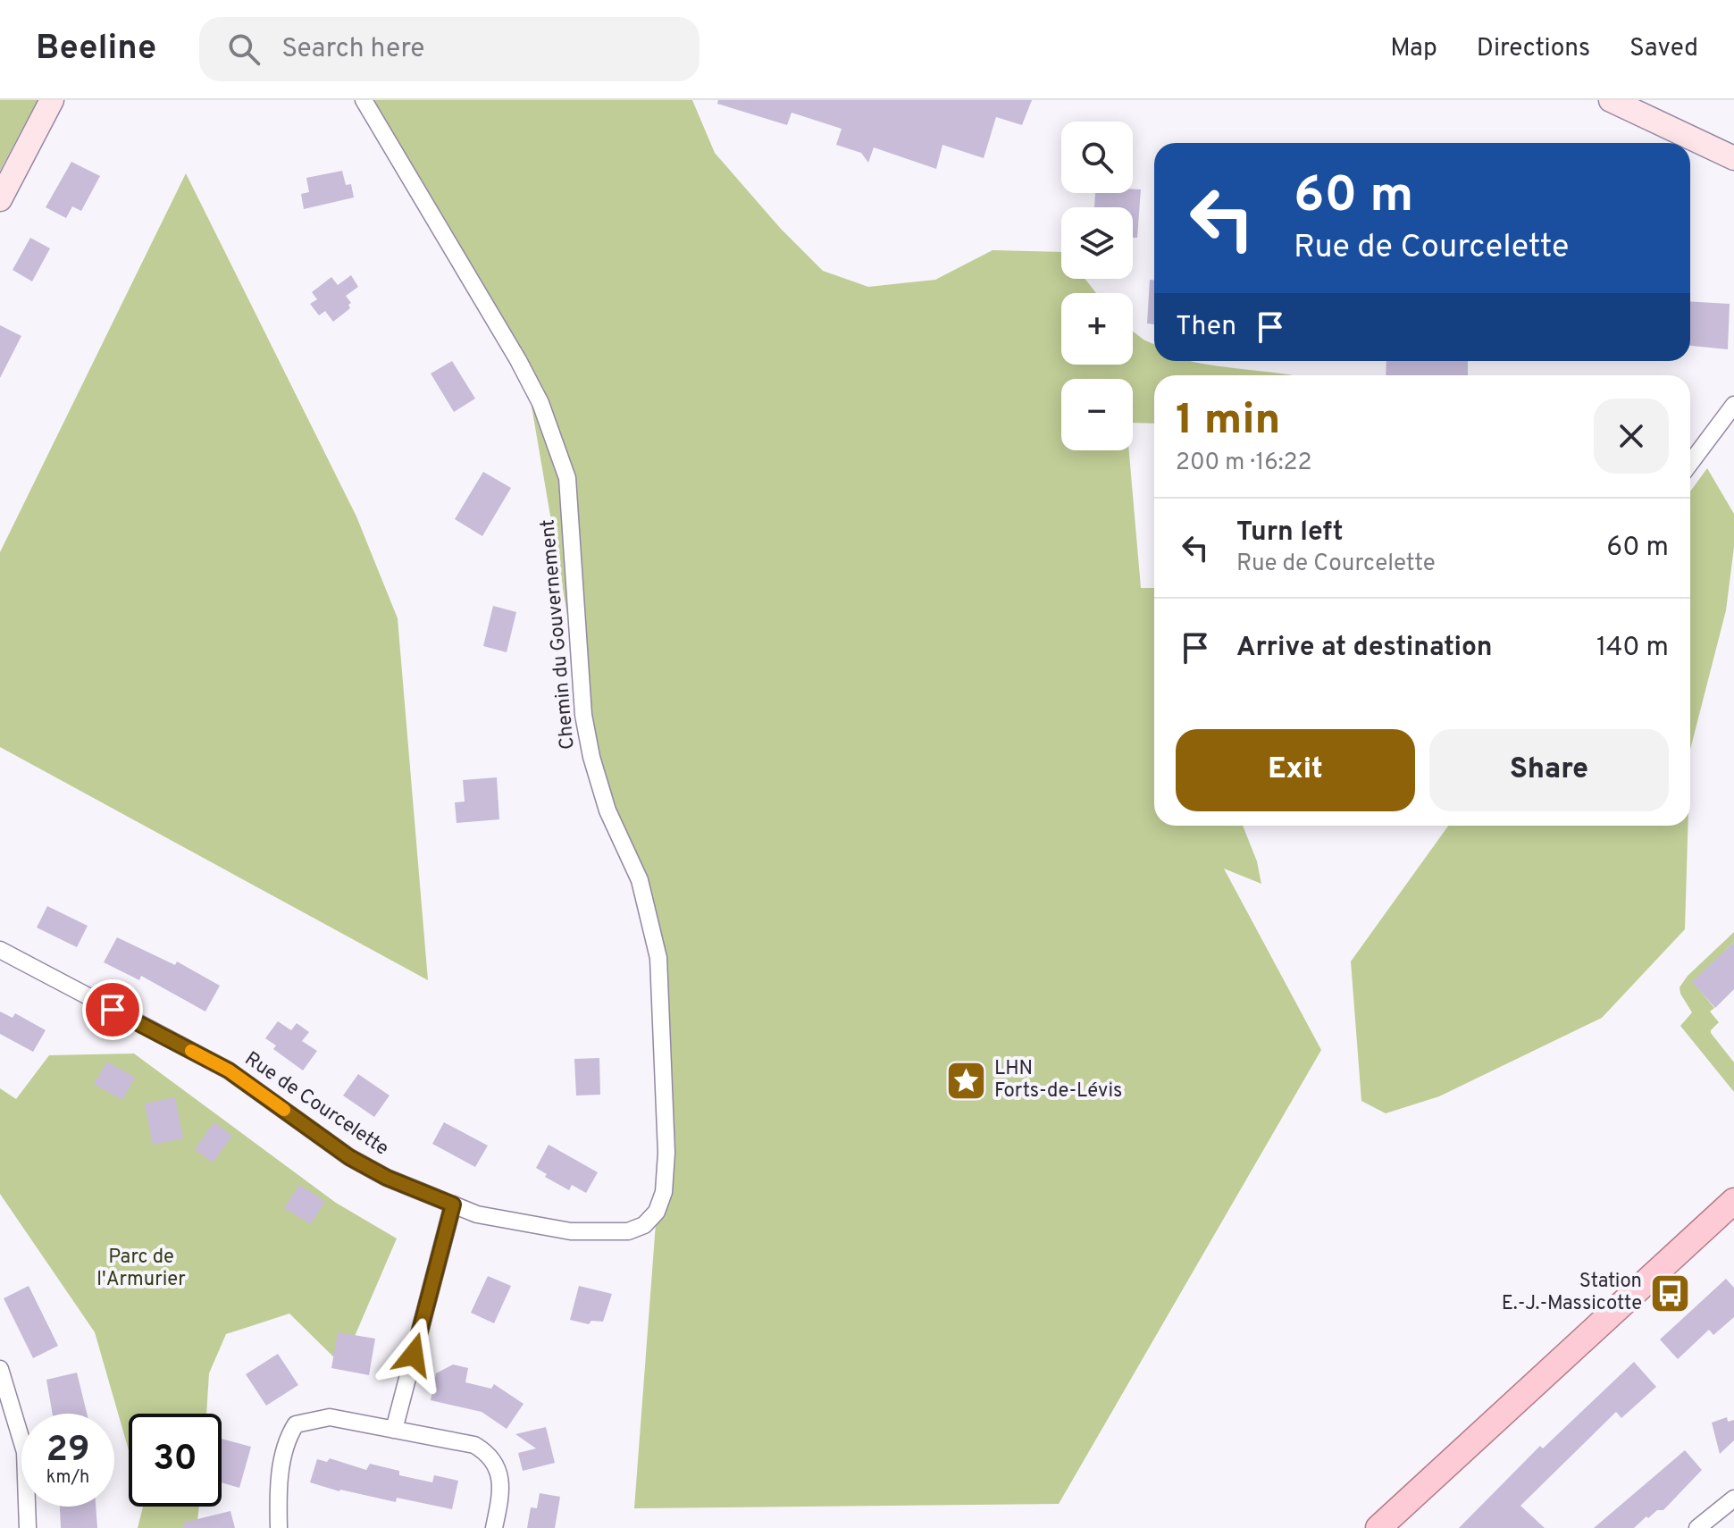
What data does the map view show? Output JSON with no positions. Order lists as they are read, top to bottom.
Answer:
{
  "streets": {
    "street": ["Chemin du Gouvernement", "Rue de Courcelette"]
  },
  "crossings": [
    ["Chemin du Gouvernement", "Rue de Courcelette"]
  ],
  "parks": ["Parc de l'Armurier"],
  "places": {
    "place": ["LHN Forts-de-Lévis"],
    "bus stop": ["Station E.-J.-Massicotte"]
  },
  "page": {
    "header": "Beeline",
    "search": "Search here",
    "nav": ["Map", "Directions", "Saved"],
    "map_buttons": ["+", "−"],
    "turn": ["60 m", "Rue de Courcelette"],
    "then": "Then",
    "heading": ["1 min", "200 m · 16:22"],
    "list": [
      {
        "name": "Turn left",
        "note": "Rue de Courcelette",
        "value": "60 m"
      },
      {
        "name": "Arrive at destination",
        "value": "140 m"
      }
    ],
    "buttons": ["Exit", "Share"],
    "speed": "29 km/h",
    "limit": "30"
  }
}
